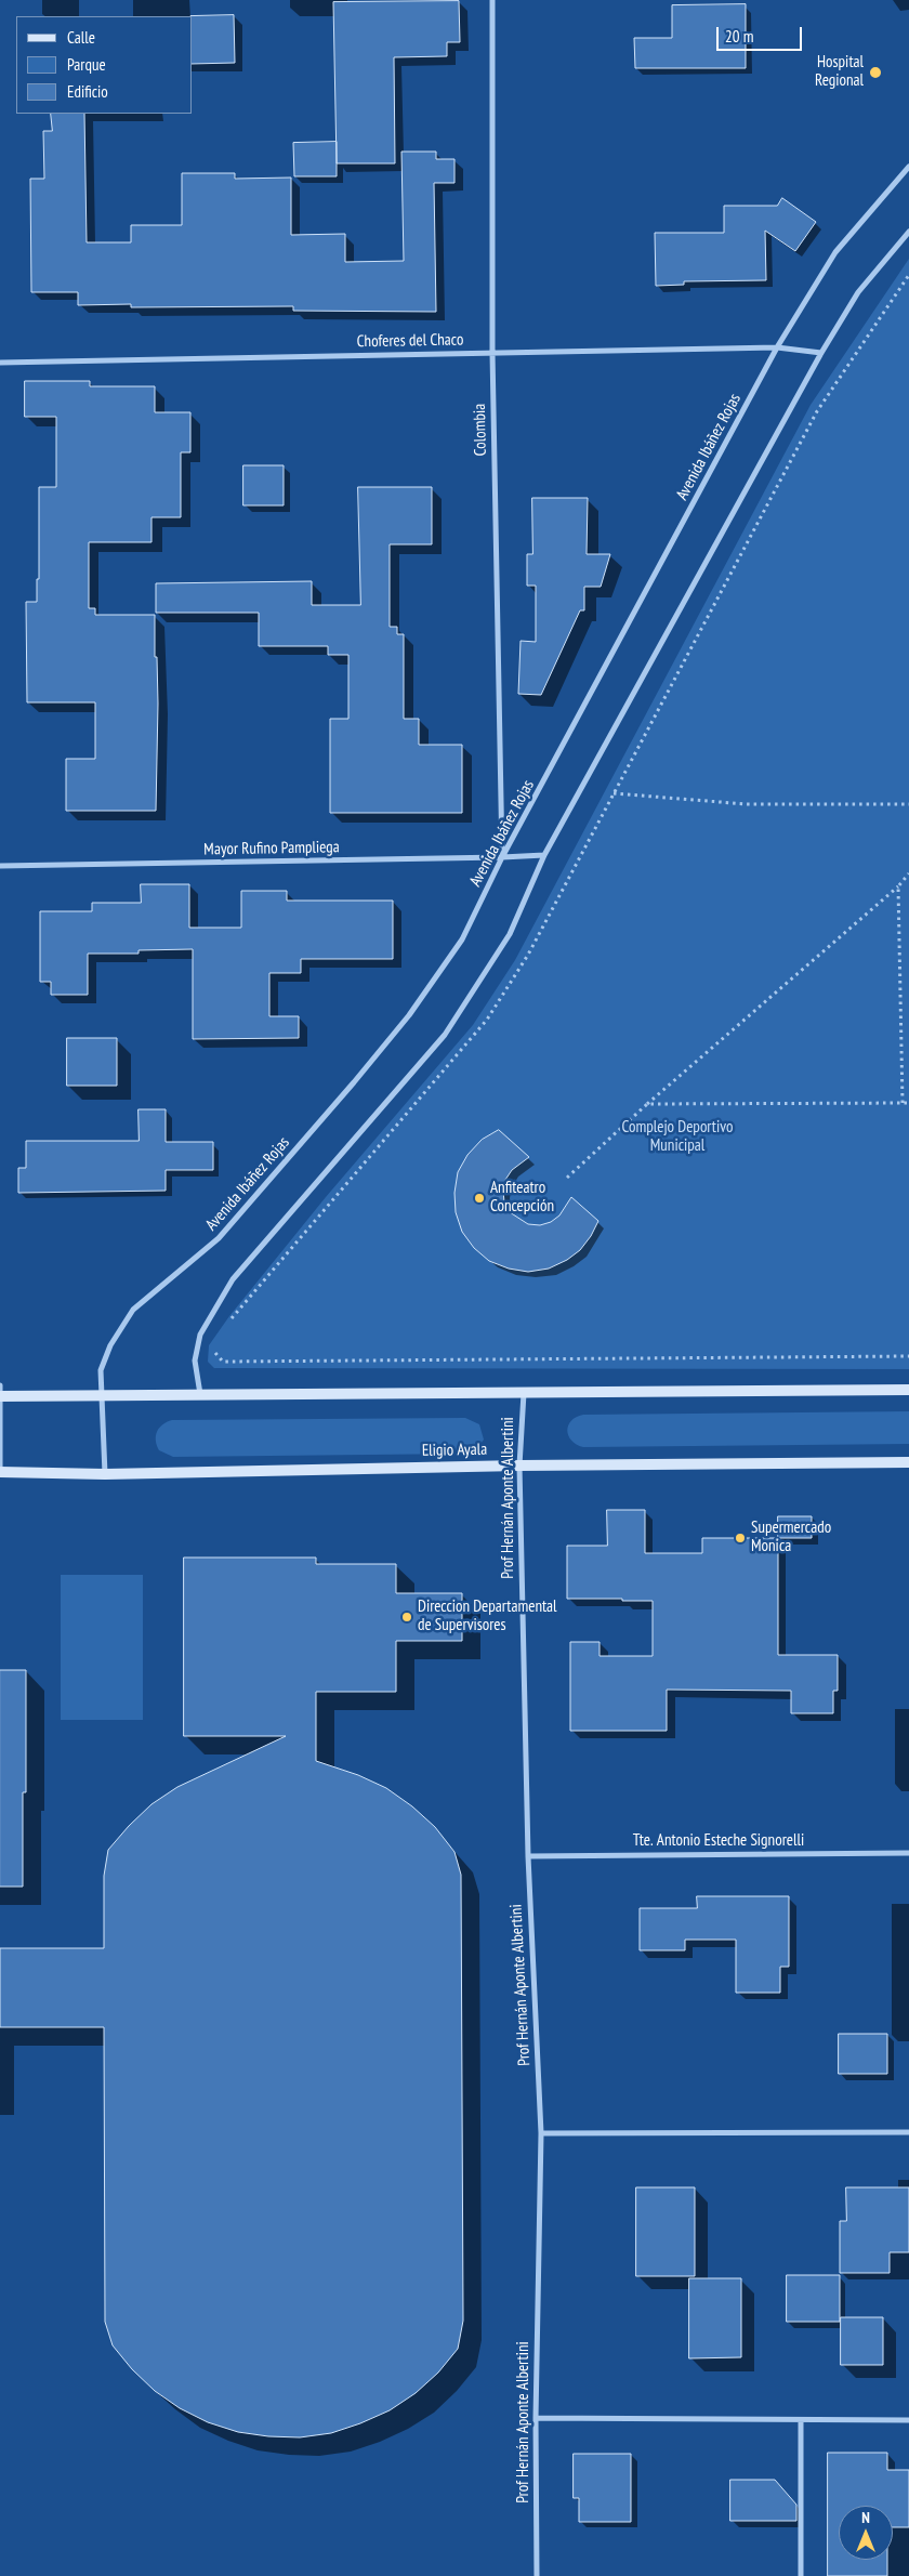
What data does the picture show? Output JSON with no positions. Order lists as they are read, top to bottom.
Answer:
{
  "streets": {
    "street": [
      "Choferes del Chaco",
      "Colombia",
      "Avenida Ibáñez Rojas",
      "Mayor Rufino Pampliega",
      "Eligio Ayala",
      "Prof Hernán Aponte Albertini",
      "Tte. Antonio Esteche Signorelli"
    ]
  },
  "crossings": [
    ["Choferes del Chaco", "Colombia"],
    ["Choferes del Chaco", "Avenida Ibáñez Rojas"],
    ["Colombia", "Avenida Ibáñez Rojas"],
    ["Colombia", "Mayor Rufino Pampliega"],
    ["Avenida Ibáñez Rojas", "Mayor Rufino Pampliega"],
    ["Avenida Ibáñez Rojas", "Eligio Ayala"],
    ["Eligio Ayala", "Prof Hernán Aponte Albertini"],
    ["Prof Hernán Aponte Albertini", "Tte. Antonio Esteche Signorelli"]
  ],
  "parks": ["Complejo Deportivo Municipal"],
  "places": [
    "Hospital Regional",
    "Anfiteatro Concepción",
    "Supermercado Monica",
    "Direccion Departamental de Supervisores"
  ],
  "legend": ["Calle", "Parque", "Edificio"],
  "scale_bar": "20 m",
  "north": "top"
}
